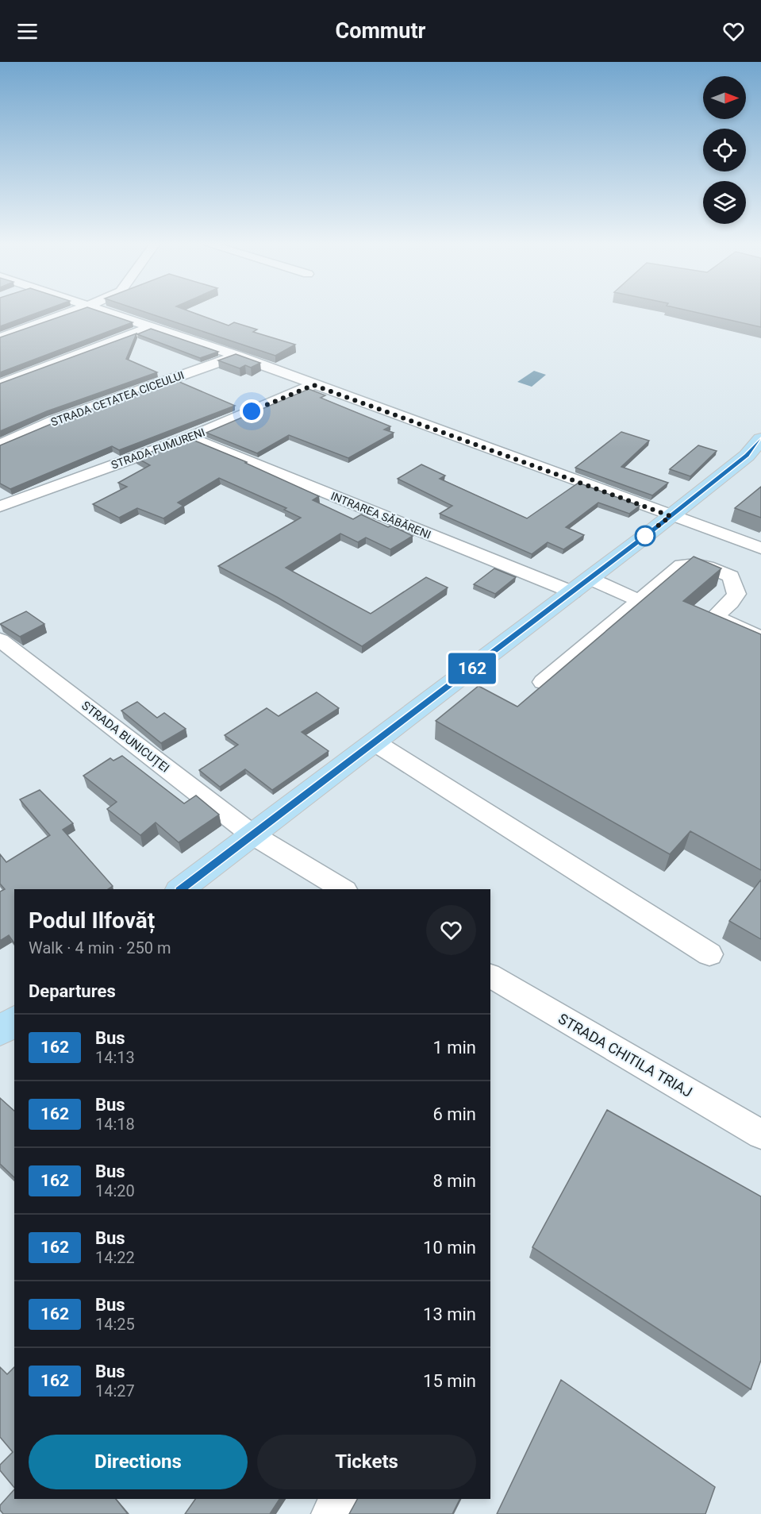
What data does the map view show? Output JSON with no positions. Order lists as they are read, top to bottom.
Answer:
{
  "streets": {
    "street": [
      "STRADA CETATEA CICEULUI",
      "STRADA FUMURENI",
      "INTRAREA SĂBĂRENI",
      "STRADA BUNICUȚEI",
      "STRADA CHITILA TRIAJ"
    ]
  },
  "crossings": [
    ["STRADA FUMURENI", "INTRAREA SĂBĂRENI"]
  ],
  "lines": ["bus line 162"],
  "north": "right",
  "page": {
    "header": "Commutr",
    "on_map": "162",
    "heading": [
      ["Podul Ilfovăț", "Walk · 4 min · 250 m"],
      "Departures"
    ],
    "list": [
      {
        "mark": "162",
        "name": "Bus",
        "note": "14:13",
        "value": "1 min"
      },
      {
        "mark": "162",
        "name": "Bus",
        "note": "14:18",
        "value": "6 min"
      },
      {
        "mark": "162",
        "name": "Bus",
        "note": "14:20",
        "value": "8 min"
      },
      {
        "mark": "162",
        "name": "Bus",
        "note": "14:22",
        "value": "10 min"
      },
      {
        "mark": "162",
        "name": "Bus",
        "note": "14:25",
        "value": "13 min"
      },
      {
        "mark": "162",
        "name": "Bus",
        "note": "14:27",
        "value": "15 min"
      }
    ],
    "buttons": ["Directions", "Tickets"]
  }
}
